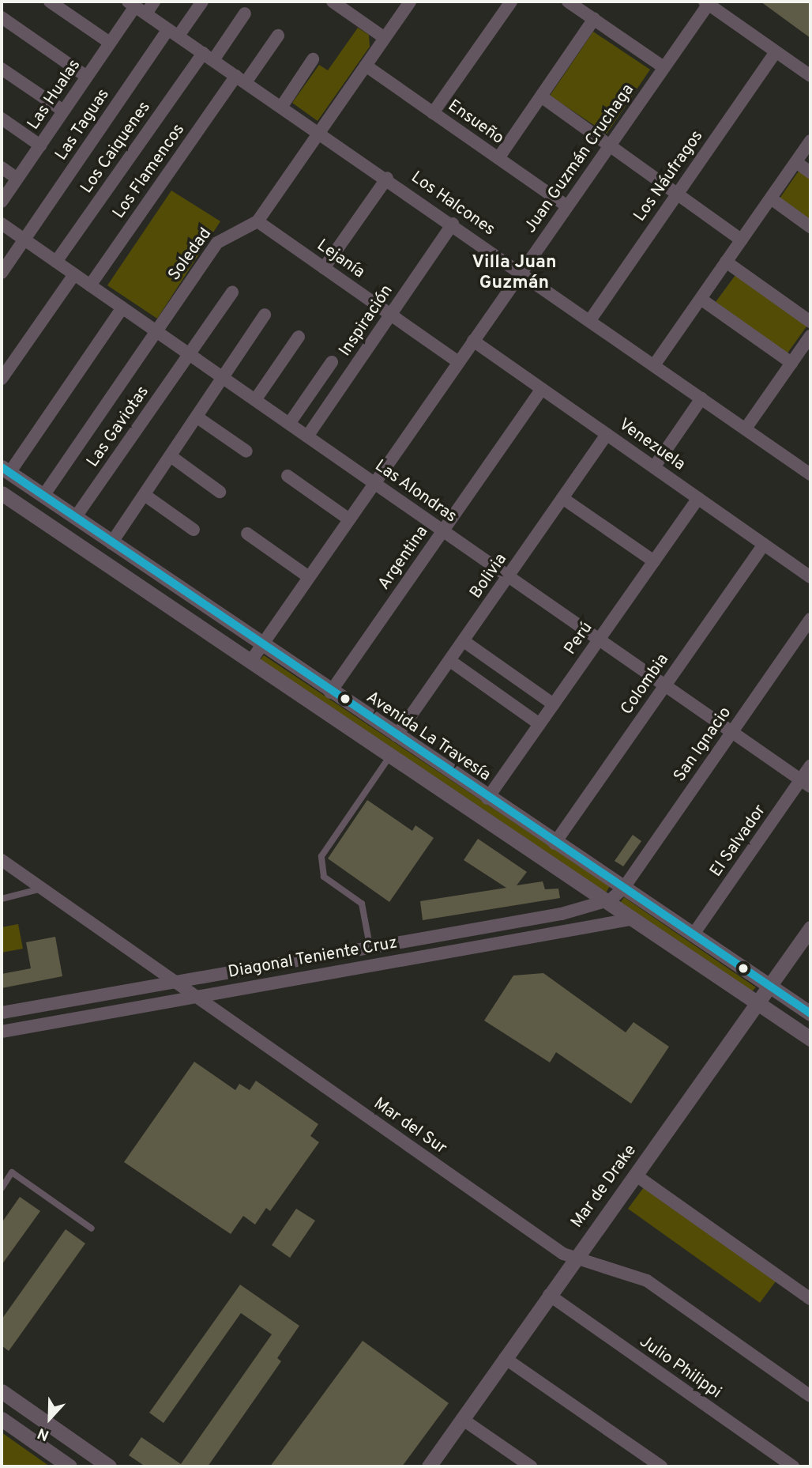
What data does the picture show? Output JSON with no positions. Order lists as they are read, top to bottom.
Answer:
{
  "streets": {
    "street": [
      "Las Hualas",
      "Ensueño",
      "Las Taguas",
      "Los Caiquenes",
      "Juan Guzmán Cruchaga",
      "Los Flamencos",
      "Los Náufragos",
      "Los Halcones",
      "Soledad",
      "Lejanía",
      "Inspiración",
      "Las Gaviotas",
      "Venezuela",
      "Las Alondras",
      "Argentina",
      "Bolivia",
      "Perú",
      "Colombia",
      "Avenida La Travesía",
      "San Ignacio",
      "El Salvador",
      "Diagonal Teniente Cruz",
      "Mar del Sur",
      "Mar de Drake",
      "Julio Philippi"
    ]
  },
  "crossings": [
    ["Las Hualas", "Los Halcones"],
    ["Ensueño", "Juan Guzmán Cruchaga"],
    ["Las Taguas", "Los Halcones"],
    ["Las Taguas", "Las Alondras"],
    ["Los Caiquenes", "Los Halcones"],
    ["Los Caiquenes", "Las Alondras"],
    ["Juan Guzmán Cruchaga", "Los Halcones"],
    ["Juan Guzmán Cruchaga", "Lejanía"],
    ["Juan Guzmán Cruchaga", "Venezuela"],
    ["Juan Guzmán Cruchaga", "Las Alondras"],
    ["Juan Guzmán Cruchaga", "Avenida La Travesía"],
    ["Los Flamencos", "Los Halcones"],
    ["Los Flamencos", "Las Alondras"],
    ["Los Náufragos", "Los Halcones"],
    ["Los Halcones", "Inspiración"],
    ["Soledad", "Lejanía"],
    ["Soledad", "Las Alondras"],
    ["Soledad", "Avenida La Travesía"],
    ["Lejanía", "Inspiración"],
    ["Inspiración", "Las Alondras"],
    ["Las Gaviotas", "Las Alondras"],
    ["Las Gaviotas", "Avenida La Travesía"],
    ["Venezuela", "Argentina"],
    ["Venezuela", "Bolivia"],
    ["Venezuela", "Perú"],
    ["Venezuela", "Colombia"],
    ["Las Alondras", "Argentina"],
    ["Las Alondras", "Bolivia"],
    ["Las Alondras", "Perú"],
    ["Las Alondras", "Colombia"],
    ["Las Alondras", "San Ignacio"],
    ["Las Alondras", "El Salvador"],
    ["Argentina", "Avenida La Travesía"],
    ["Bolivia", "Avenida La Travesía"],
    ["Perú", "Avenida La Travesía"],
    ["Colombia", "Avenida La Travesía"],
    ["Avenida La Travesía", "San Ignacio"],
    ["Avenida La Travesía", "El Salvador"],
    ["Avenida La Travesía", "Diagonal Teniente Cruz"],
    ["Avenida La Travesía", "Mar de Drake"],
    ["San Ignacio", "Diagonal Teniente Cruz"],
    ["Diagonal Teniente Cruz", "Mar del Sur"],
    ["Mar del Sur", "Mar de Drake"],
    ["Mar de Drake", "Julio Philippi"]
  ],
  "districts": ["Villa Juan Guzmán"],
  "north": "bottom"
}
